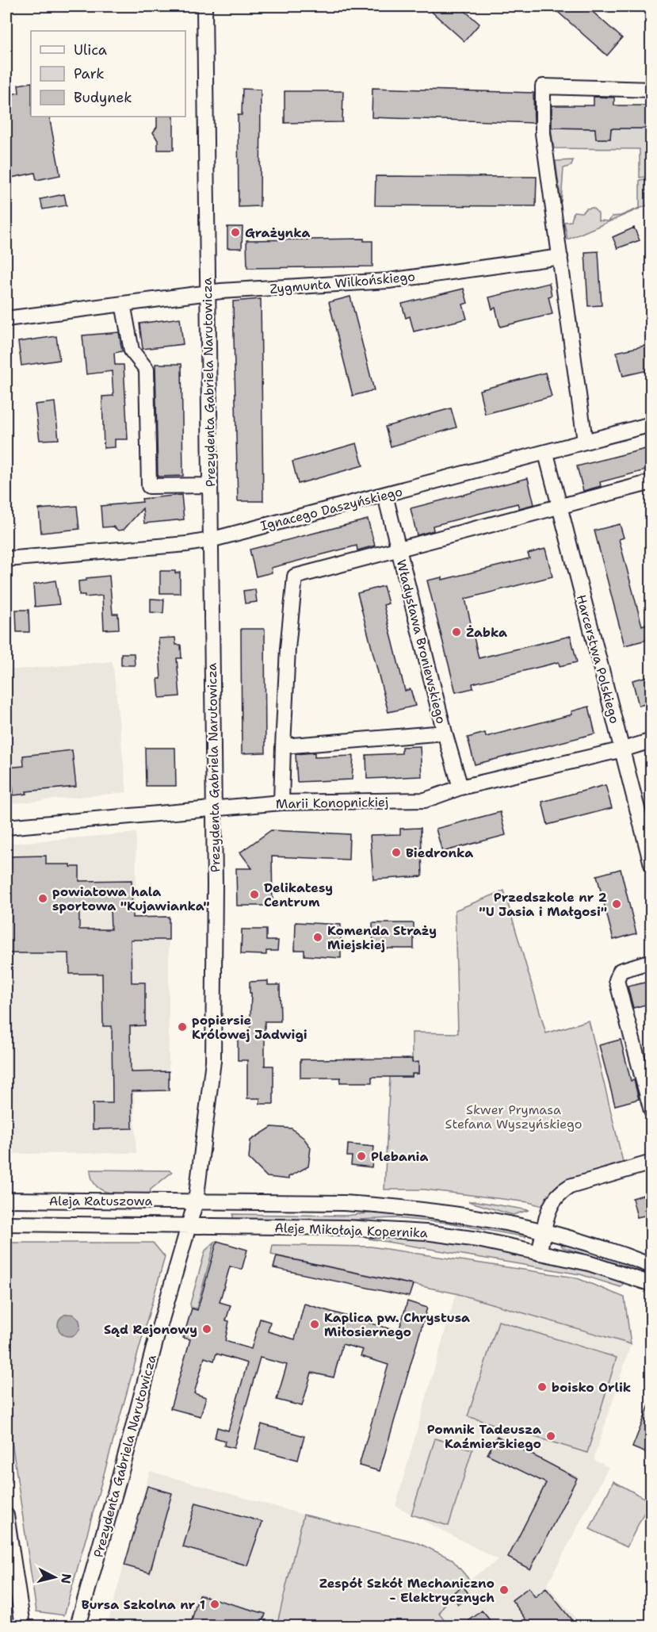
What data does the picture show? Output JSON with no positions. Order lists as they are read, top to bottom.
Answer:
{
  "streets": {
    "street": [
      "Zygmunta Wilkońskiego",
      "Prezydenta Gabriela Narutowicza",
      "Ignacego Daszyńskiego",
      "Władysława Broniewskiego",
      "Harcerstwa Polskiego",
      "Marii Konopnickiej",
      "Aleja Ratuszowa",
      "Aleje Mikołaja Kopernika"
    ]
  },
  "crossings": [
    ["Zygmunta Wilkońskiego", "Prezydenta Gabriela Narutowicza"],
    ["Prezydenta Gabriela Narutowicza", "Ignacego Daszyńskiego"],
    ["Prezydenta Gabriela Narutowicza", "Marii Konopnickiej"],
    ["Prezydenta Gabriela Narutowicza", "Aleja Ratuszowa"],
    ["Prezydenta Gabriela Narutowicza", "Aleje Mikołaja Kopernika"],
    ["Ignacego Daszyńskiego", "Władysława Broniewskiego"],
    ["Ignacego Daszyńskiego", "Harcerstwa Polskiego"],
    ["Władysława Broniewskiego", "Marii Konopnickiej"],
    ["Harcerstwa Polskiego", "Marii Konopnickiej"],
    ["Aleja Ratuszowa", "Aleje Mikołaja Kopernika"]
  ],
  "parks": ["Skwer Prymasa Stefana Wyszyńskiego"],
  "places": [
    "Grażynka",
    "Żabka",
    "Biedronka",
    "Delikatesy Centrum",
    "powiatowa hala sportowa \"Kujawianka\"",
    "Przedszkole nr 2 \"U Jasia i Małgosi\"",
    "Komenda Straży Miejskiej",
    "popiersie Królowej Jadwigi",
    "Plebania",
    "Kaplica pw. Chrystusa Miłosiernego",
    "Sąd Rejonowy",
    "boisko Orlik",
    "Pomnik Tadeusza Kaźmierskiego",
    "Zespół Szkół Mechaniczno - Elektrycznych",
    "Bursa Szkolna nr 1"
  ],
  "legend": ["Ulica", "Park", "Budynek"],
  "north": "right"
}
